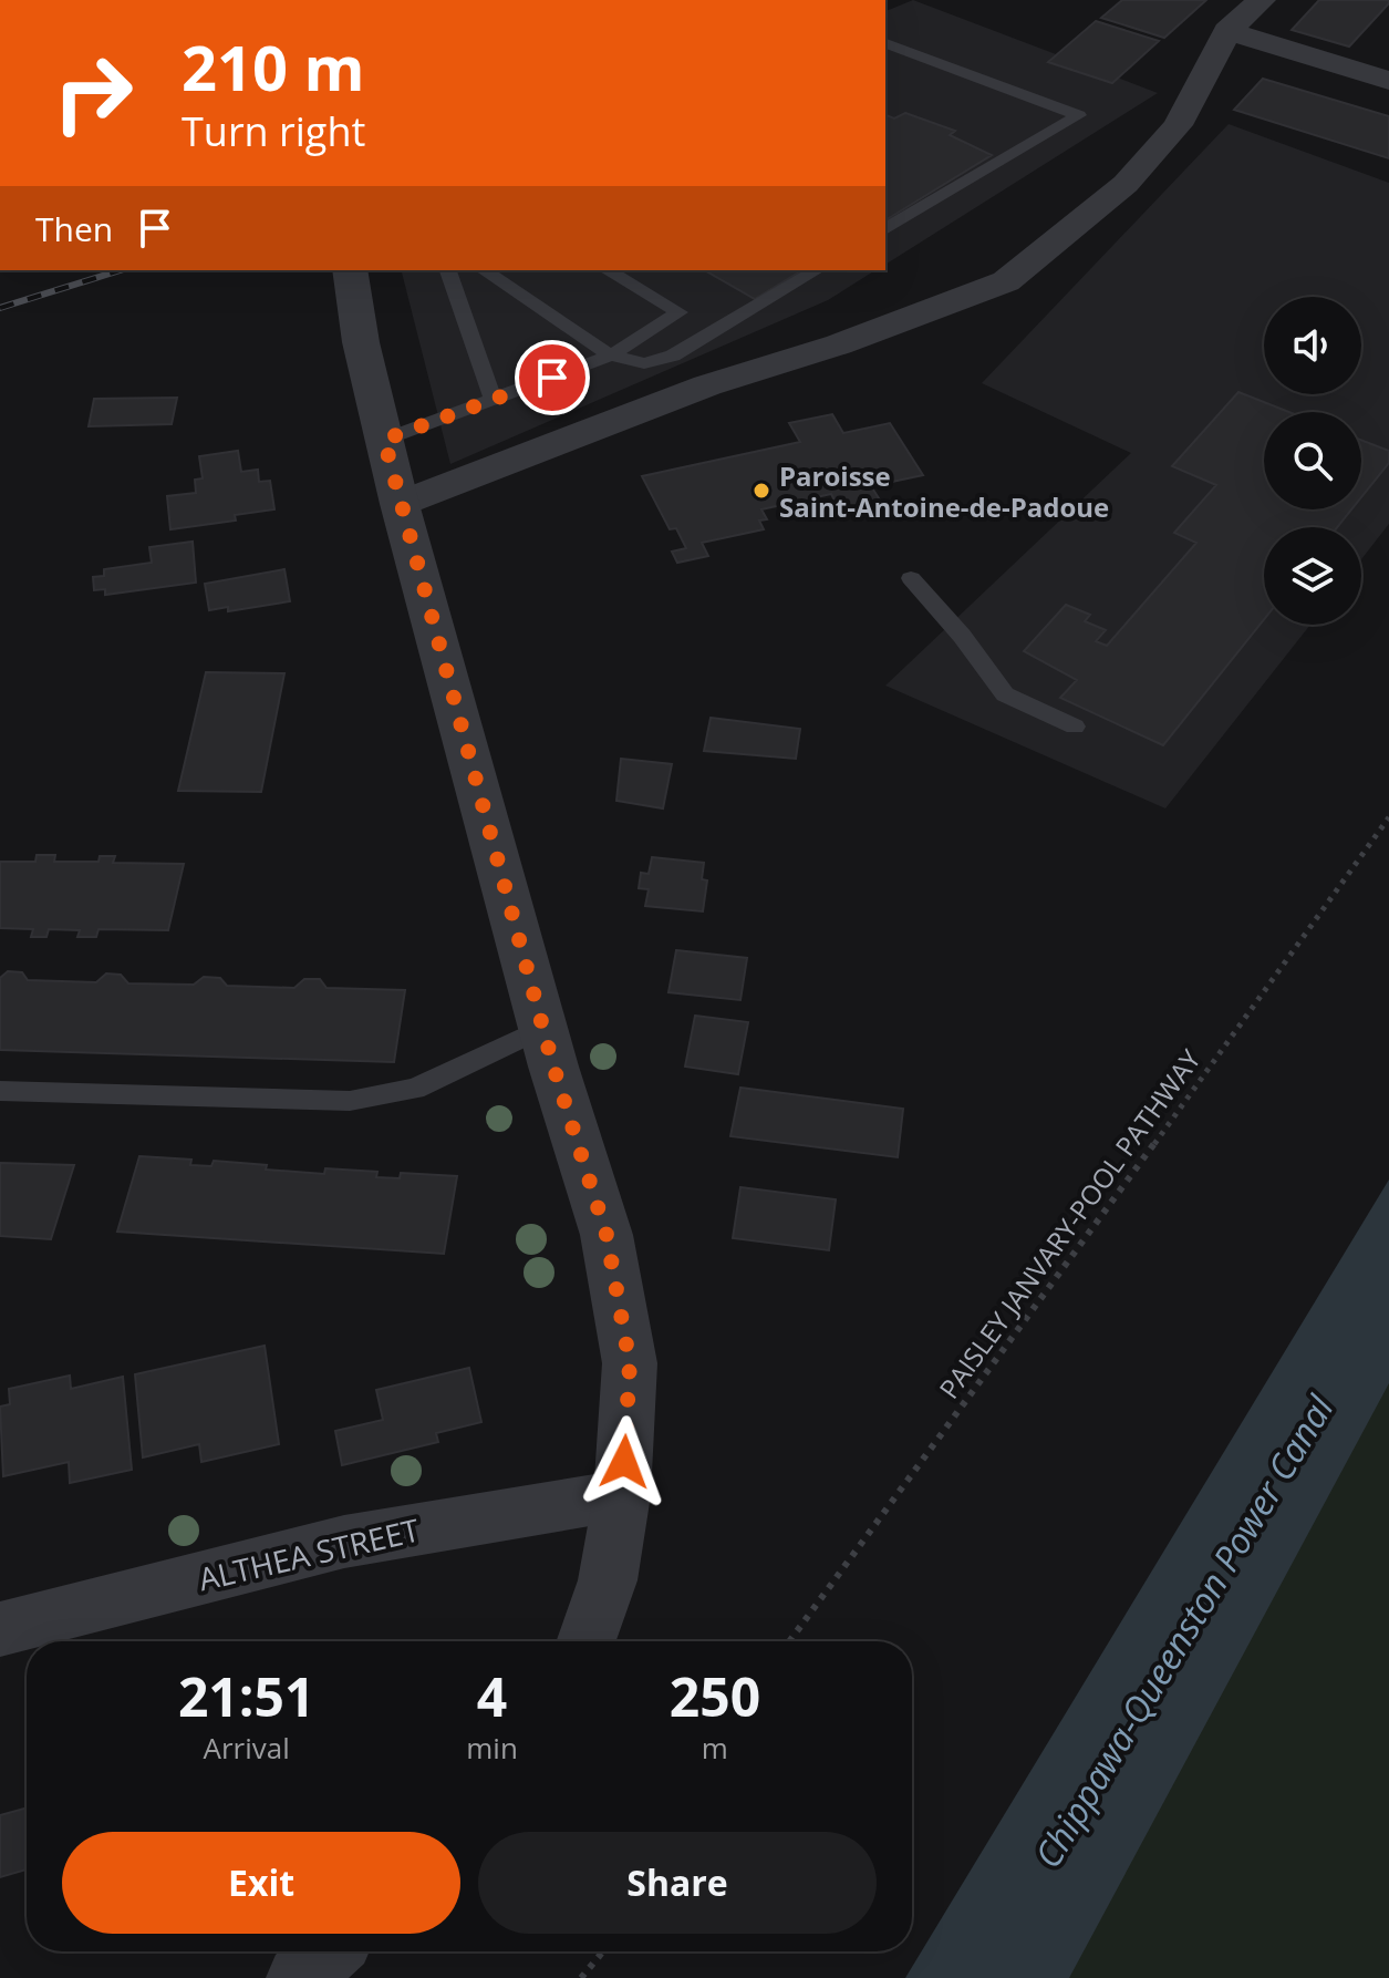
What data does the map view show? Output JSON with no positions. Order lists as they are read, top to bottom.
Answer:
{
  "streets": {
    "street": ["ALTHEA STREET"],
    "path": ["PAISLEY JANVARY-POOL PATHWAY"]
  },
  "water": ["Chippawa-Queenston Power Canal"],
  "places": ["Paroisse Saint-Antoine-de-Padoue"],
  "page": {
    "turn": ["210 m", "Turn right"],
    "then": "Then",
    "eta": [
      "21:51",
      "Arrival",
      "4",
      "min",
      "250",
      "m"
    ],
    "buttons": ["Exit", "Share"]
  }
}
